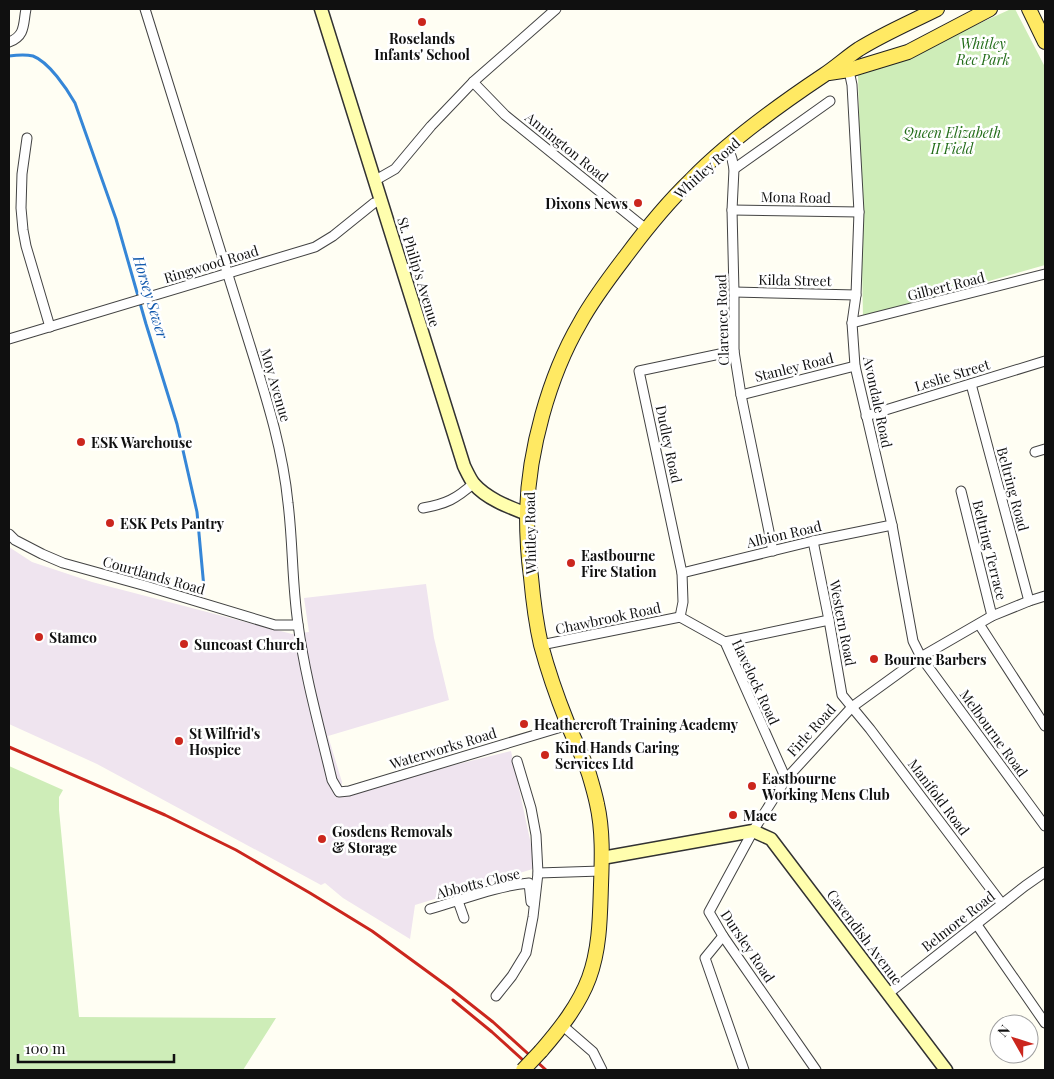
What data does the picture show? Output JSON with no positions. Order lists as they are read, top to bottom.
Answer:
{
  "streets": {
    "main road": ["Whitley Road"],
    "street": [
      "Annington Road",
      "Mona Road",
      "Ringwood Road",
      "St. Philip's Avenue",
      "Kilda Street",
      "Gilbert Road",
      "Clarence Road",
      "Stanley Road",
      "Leslie Street",
      "Moy Avenue",
      "Avondale Road",
      "Dudley Road",
      "Beltring Road",
      "Albion Road",
      "Beltring Terrace",
      "Courtlands Road",
      "Chawbrook Road",
      "Western Road",
      "Havelock Road",
      "Firle Road",
      "Melbourne Road",
      "Waterworks Road",
      "Manifold Road",
      "Abbotts Close",
      "Belmore Road",
      "Cavendish Avenue",
      "Dursley Road"
    ]
  },
  "crossings": [
    ["Annington Road", "Whitley Road"],
    ["Whitley Road", "St. Philip's Avenue"],
    ["Whitley Road", "Clarence Road"],
    ["Whitley Road", "Avondale Road"],
    ["Whitley Road", "Chawbrook Road"],
    ["Whitley Road", "Waterworks Road"],
    ["Whitley Road", "Abbotts Close"],
    ["Mona Road", "Clarence Road"],
    ["Mona Road", "Avondale Road"],
    ["Ringwood Road", "St. Philip's Avenue"],
    ["Ringwood Road", "Moy Avenue"],
    ["Kilda Street", "Clarence Road"],
    ["Kilda Street", "Avondale Road"],
    ["Gilbert Road", "Avondale Road"],
    ["Clarence Road", "Stanley Road"],
    ["Clarence Road", "Dudley Road"],
    ["Clarence Road", "Albion Road"],
    ["Stanley Road", "Avondale Road"],
    ["Leslie Street", "Avondale Road"],
    ["Leslie Street", "Beltring Road"],
    ["Moy Avenue", "Courtlands Road"],
    ["Moy Avenue", "Waterworks Road"],
    ["Avondale Road", "Albion Road"],
    ["Avondale Road", "Firle Road"],
    ["Avondale Road", "Melbourne Road"],
    ["Dudley Road", "Albion Road"],
    ["Dudley Road", "Chawbrook Road"],
    ["Dudley Road", "Havelock Road"],
    ["Beltring Road", "Firle Road"],
    ["Albion Road", "Western Road"],
    ["Beltring Terrace", "Firle Road"],
    ["Chawbrook Road", "Havelock Road"],
    ["Western Road", "Firle Road"],
    ["Western Road", "Manifold Road"],
    ["Havelock Road", "Firle Road"],
    ["Firle Road", "Melbourne Road"],
    ["Firle Road", "Manifold Road"],
    ["Firle Road", "Cavendish Avenue"],
    ["Firle Road", "Dursley Road"],
    ["Manifold Road", "Belmore Road"],
    ["Belmore Road", "Cavendish Avenue"],
    ["Cavendish Avenue", "Dursley Road"]
  ],
  "water": ["Horsey Sewer"],
  "parks": ["Whitley Rec Park", "Queen Elizabeth II Field"],
  "places": [
    "Roselands Infants' School",
    "Dixons News",
    "ESK Warehouse",
    "ESK Pets Pantry",
    "Eastbourne Fire Station",
    "Stamco",
    "Suncoast Church",
    "Bourne Barbers",
    "Heathercroft Training Academy",
    "St Wilfrid's Hospice",
    "Kind Hands Caring Services Ltd",
    "Eastbourne Working Mens Club",
    "Mace",
    "Gosdens Removals & Storage"
  ],
  "scale_bar": "100 m",
  "north": "top left"
}
